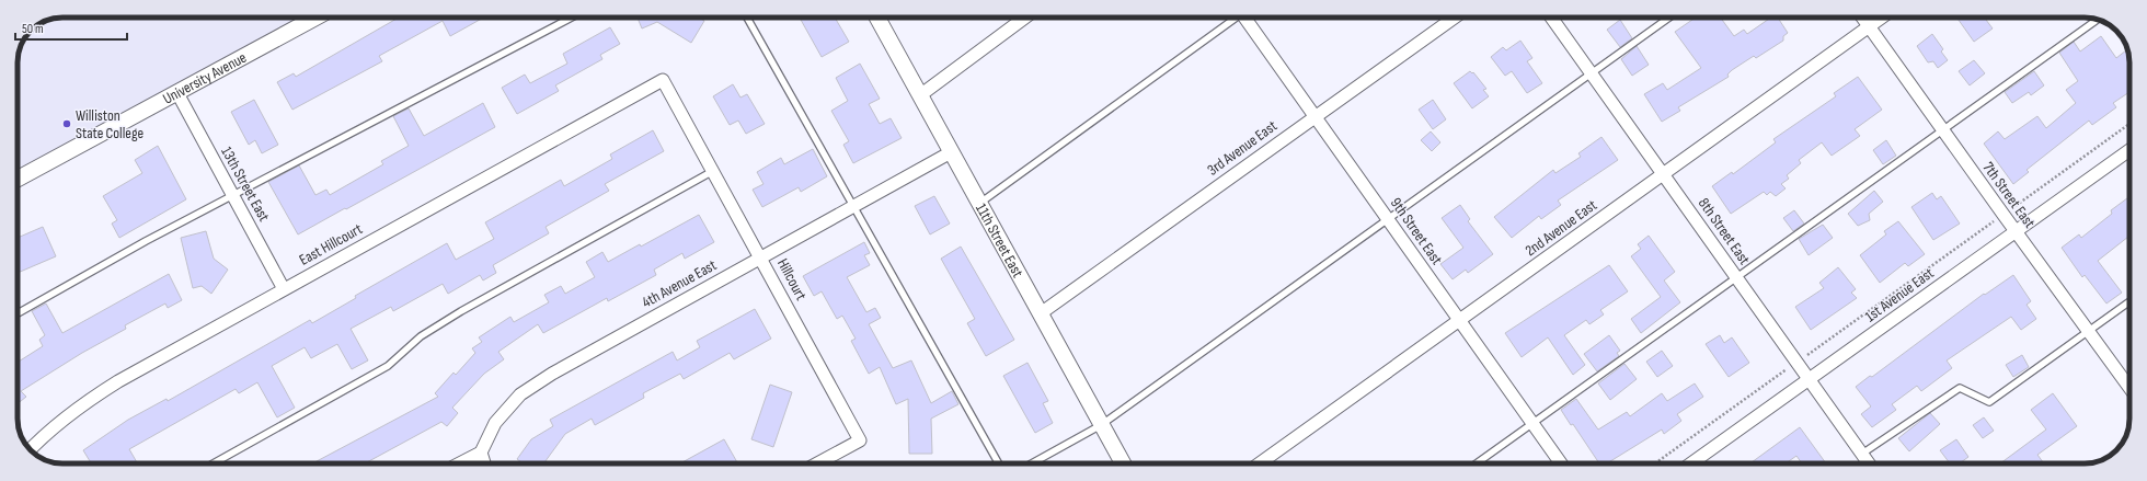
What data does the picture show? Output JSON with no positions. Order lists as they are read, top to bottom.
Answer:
{
  "streets": {
    "street": [
      "University Avenue",
      "3rd Avenue East",
      "13th Street East",
      "7th Street East",
      "2nd Avenue East",
      "9th Street East",
      "8th Street East",
      "11th Street East",
      "East Hillcourt",
      "Hillcourt",
      "4th Avenue East",
      "1st Avenue East"
    ]
  },
  "crossings": [
    ["University Avenue", "13th Street East"],
    ["3rd Avenue East", "9th Street East"],
    ["3rd Avenue East", "11th Street East"],
    ["13th Street East", "East Hillcourt"],
    ["7th Street East", "2nd Avenue East"],
    ["7th Street East", "1st Avenue East"],
    ["2nd Avenue East", "9th Street East"],
    ["2nd Avenue East", "8th Street East"],
    ["8th Street East", "1st Avenue East"],
    ["11th Street East", "4th Avenue East"],
    ["East Hillcourt", "Hillcourt"],
    ["Hillcourt", "4th Avenue East"]
  ],
  "places": ["Williston State College"],
  "scale_bar": "50 m"
}
